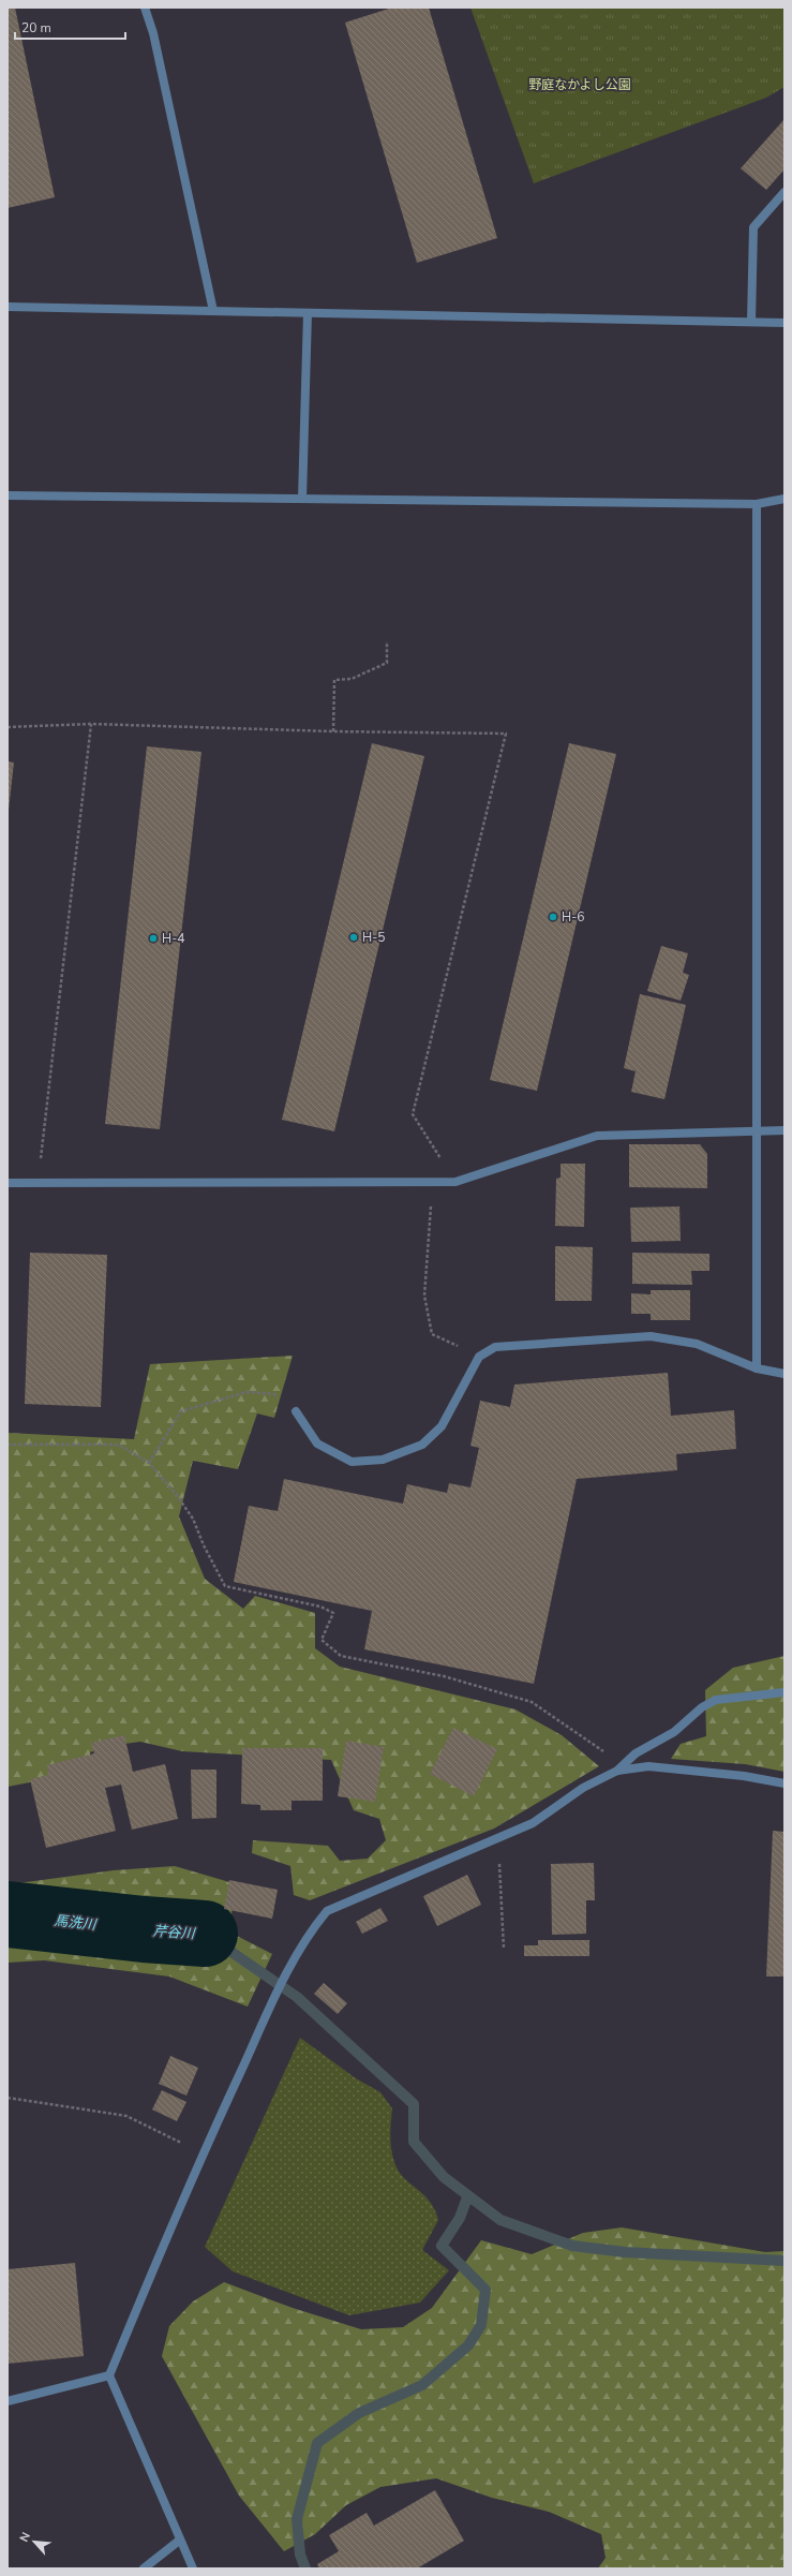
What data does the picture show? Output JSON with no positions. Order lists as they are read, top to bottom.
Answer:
{
  "water": ["馬洗川", "芹谷川"],
  "parks": ["野庭なかよし公園"],
  "places": ["H-6", "H-5", "H-4"],
  "scale_bar": "20 m",
  "north": "top left"
}
